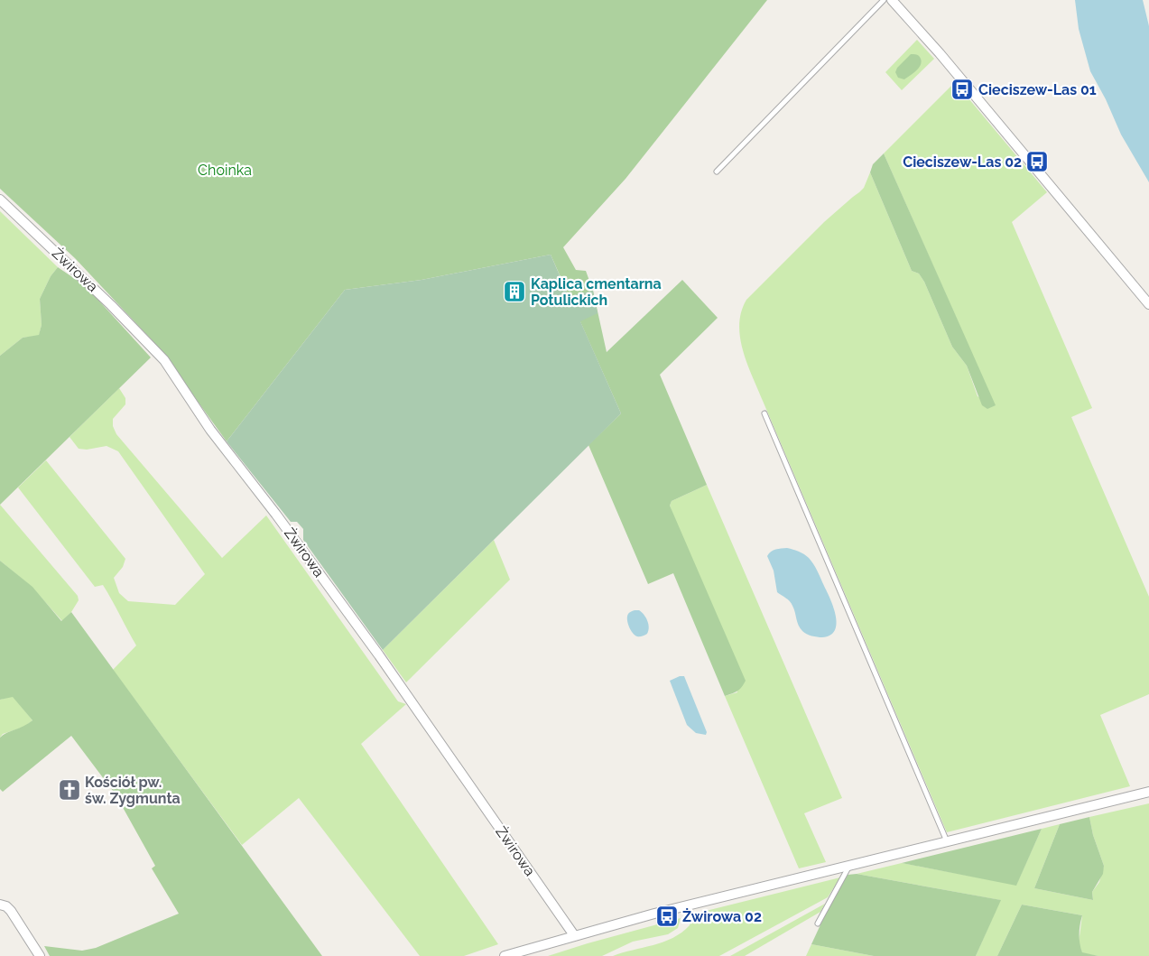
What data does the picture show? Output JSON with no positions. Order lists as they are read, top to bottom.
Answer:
{
  "streets": {
    "street": ["Żwirowa"]
  },
  "parks": ["Choinka"],
  "places": {
    "bus stop": ["Cieciszew-Las 01", "Cieciszew-Las 02", "Żwirowa 02"],
    "building": ["Kaplica cmentarna Potulickich"],
    "church": ["Kościół pw. św. Zygmunta"]
  }
}
